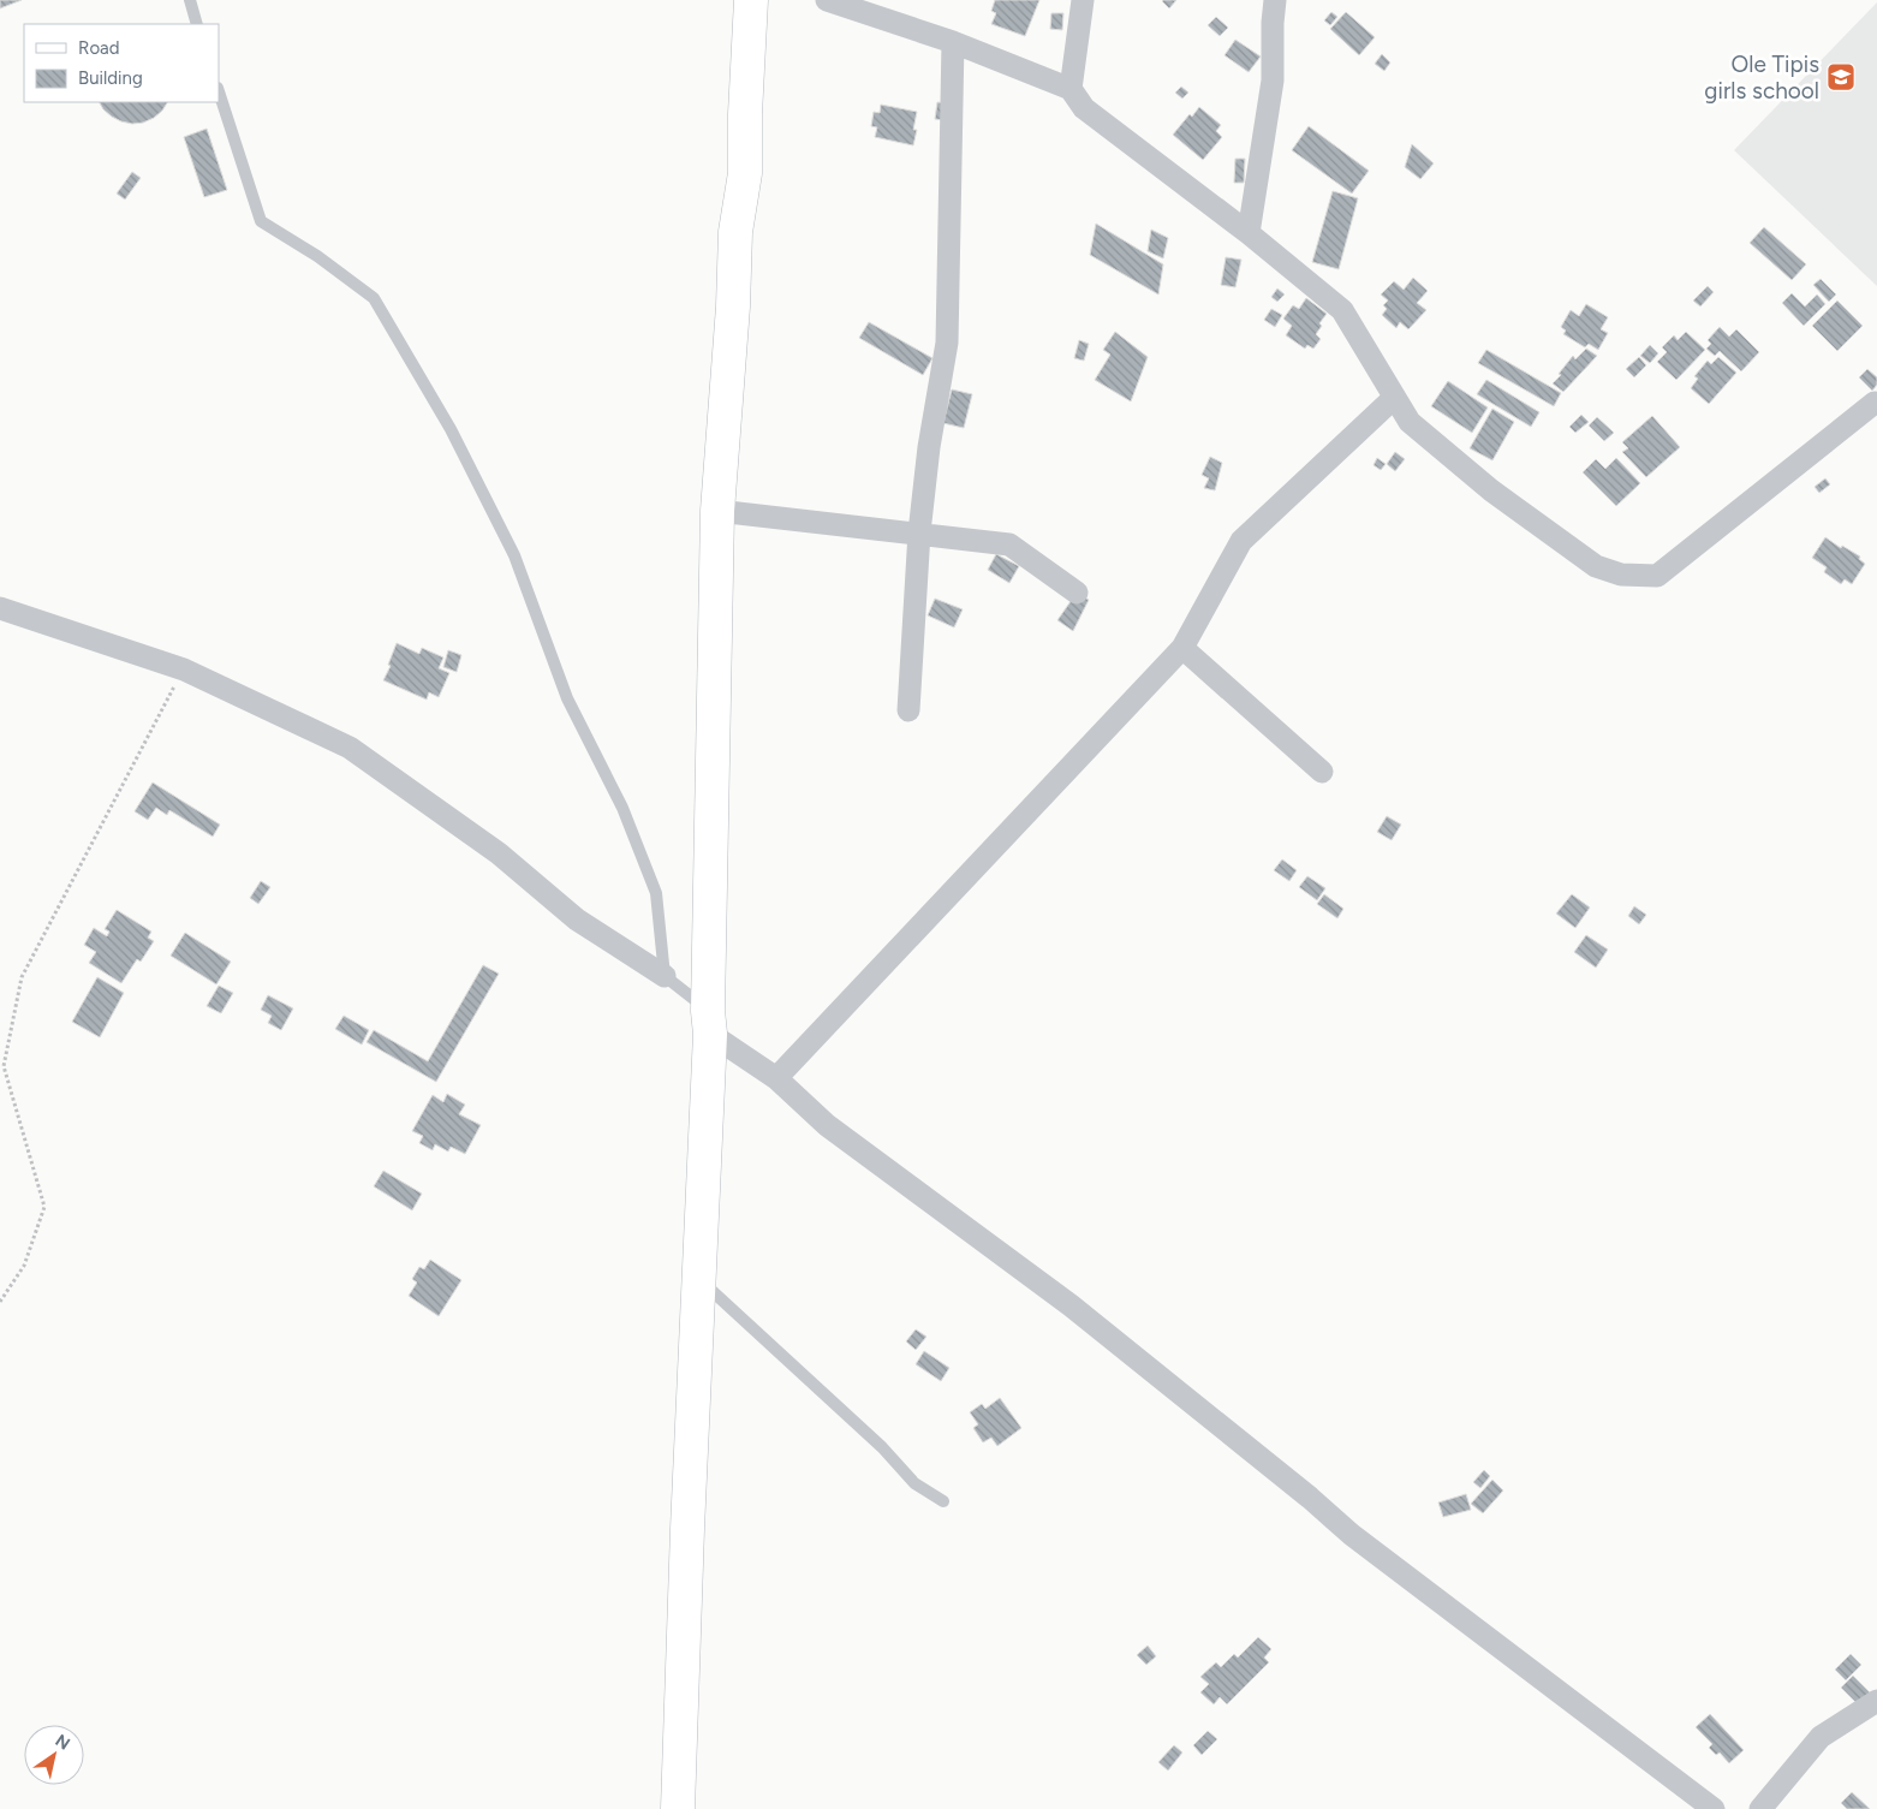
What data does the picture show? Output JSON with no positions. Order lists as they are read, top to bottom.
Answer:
{
  "places": {
    "school or university": ["Ole Tipis girls school"]
  },
  "legend": ["Road", "Building"],
  "north": "top right"
}
